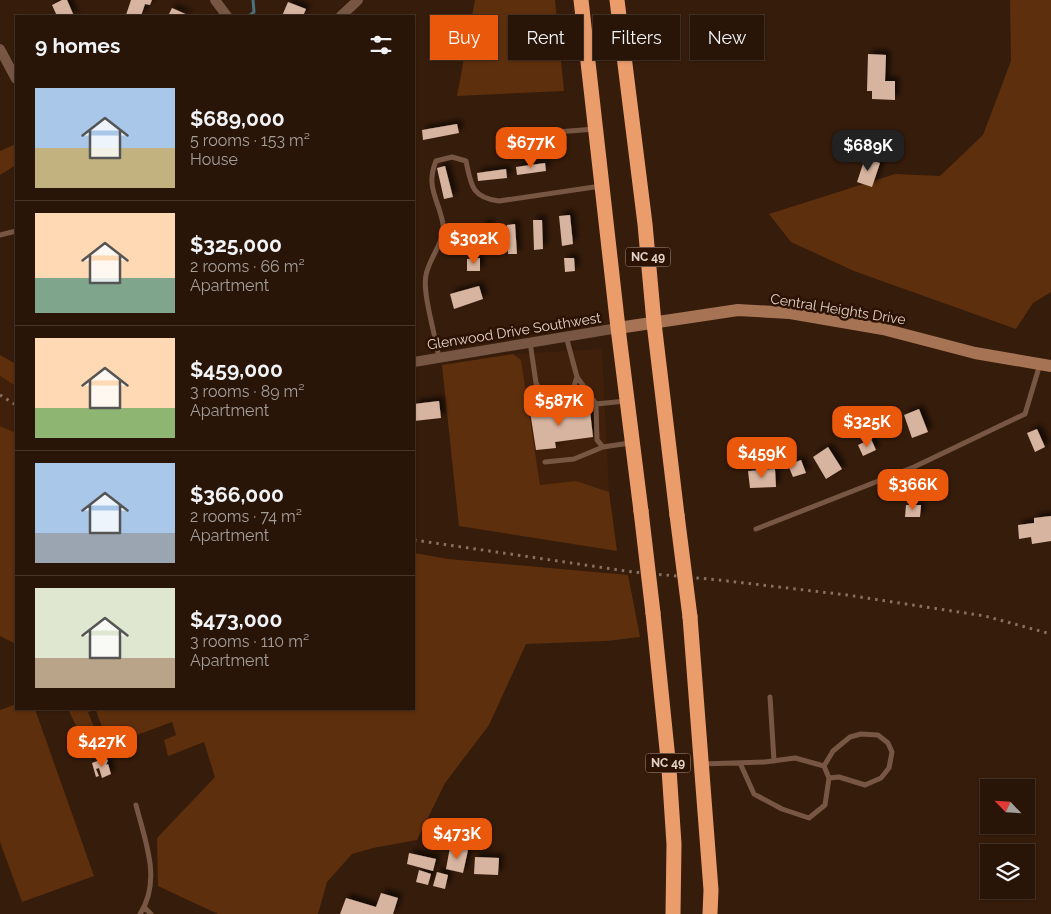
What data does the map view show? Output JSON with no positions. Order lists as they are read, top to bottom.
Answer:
{
  "streets": {
    "highway": ["NC 49"],
    "street": ["Central Heights Drive", "Glenwood Drive Southwest"]
  },
  "crossings": [
    ["NC 49", "Central Heights Drive"],
    ["NC 49", "Glenwood Drive Southwest"],
    ["Central Heights Drive", "Glenwood Drive Southwest"]
  ],
  "north": "top left",
  "page": {
    "chip": [
      "Buy",
      "Rent",
      "Filters",
      "New"
    ],
    "heading": "9 homes",
    "list": [
      {
        "name": "$689,000",
        "note": "5 rooms · 153 m² · House"
      },
      {
        "name": "$325,000",
        "note": "2 rooms · 66 m² · Apartment"
      },
      {
        "name": "$459,000",
        "note": "3 rooms · 89 m² · Apartment"
      },
      {
        "name": "$366,000",
        "note": "2 rooms · 74 m² · Apartment"
      },
      {
        "name": "$473,000",
        "note": "3 rooms · 110 m² · Apartment"
      }
    ],
    "price": [
      "$677K",
      "$689K",
      "$302K",
      "$587K",
      "$325K",
      "$459K",
      "$366K",
      "$427K",
      "$473K"
    ]
  }
}
